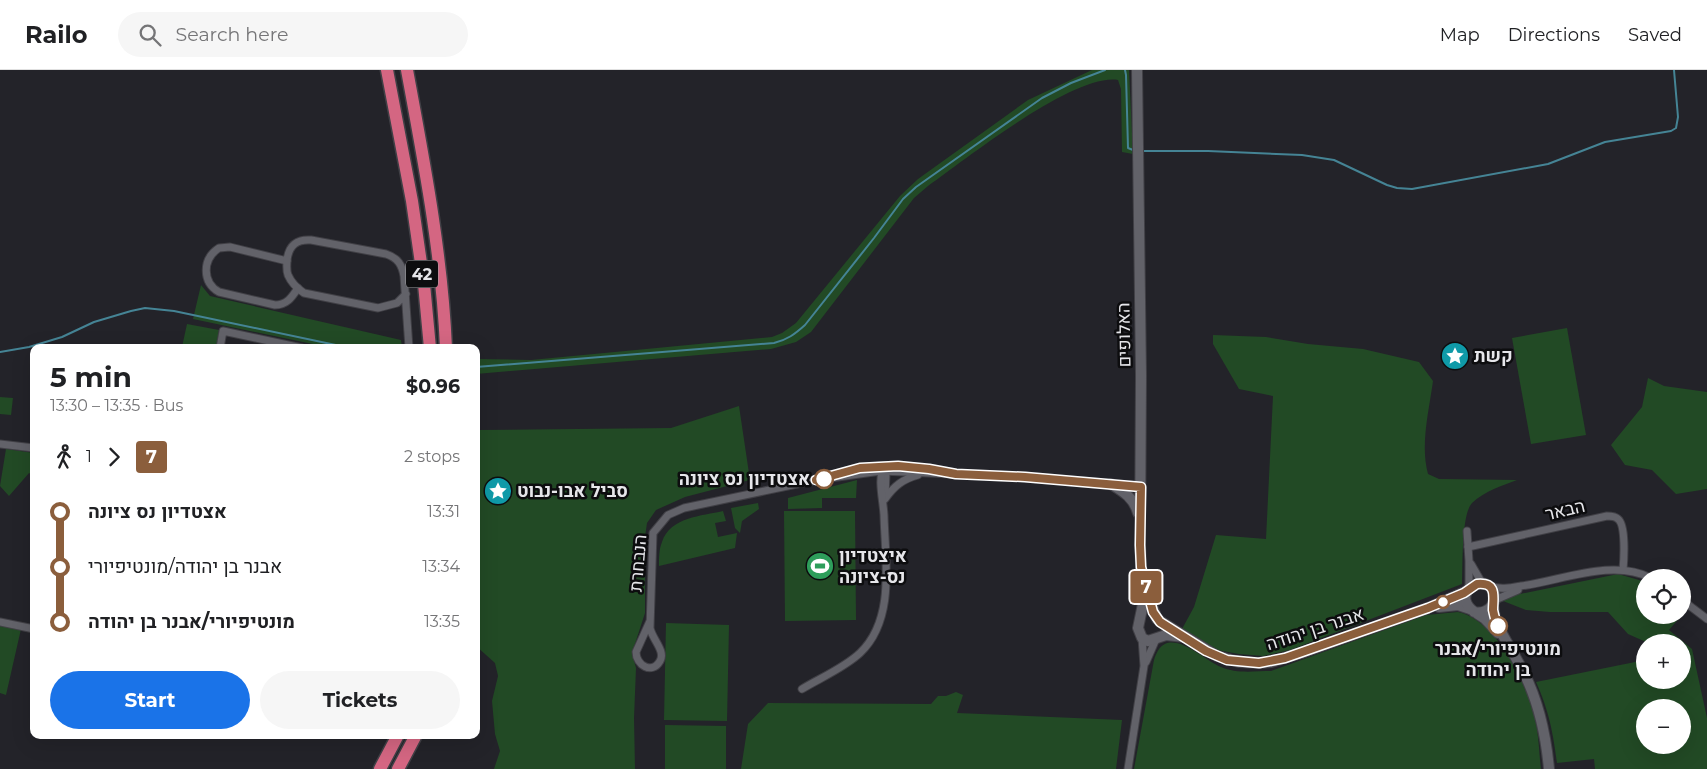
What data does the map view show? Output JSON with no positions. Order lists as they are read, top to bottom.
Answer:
{
  "streets": {
    "highway": ["42"],
    "street": [
      "האלופים",
      "הבאר",
      "הנבחרת",
      "אבנר בן יהודה"
    ]
  },
  "crossings": [
    ["האלופים", "הנבחרת"],
    ["האלופים", "אבנר בן יהודה"]
  ],
  "places": {
    "place": ["קשת", "סביל אבו-נבוט"],
    "other": ["אצטדיון נס ציונה", "מונטיפיורי/אבנר בן יהודה"],
    "sports": ["איצטדיון נס-ציונה"]
  },
  "lines": ["bus line 7"],
  "page": {
    "header": "Railo",
    "search": "Search here",
    "nav": ["Map", "Directions", "Saved"],
    "on_map": "7",
    "heading": ["5 min", "13:30 – 13:35 · Bus", "$0.96"],
    "legs": ["1", "7", "2 stops"],
    "list": [
      {
        "name": "אצטדיון נס ציונה",
        "value": "13:31"
      },
      {
        "name": "אבנר בן יהודה/מונטיפיורי",
        "value": "13:34"
      },
      {
        "name": "מונטיפיורי/אבנר בן יהודה",
        "value": "13:35"
      }
    ],
    "map_buttons": ["+", "−"],
    "buttons": ["Start", "Tickets"]
  }
}
